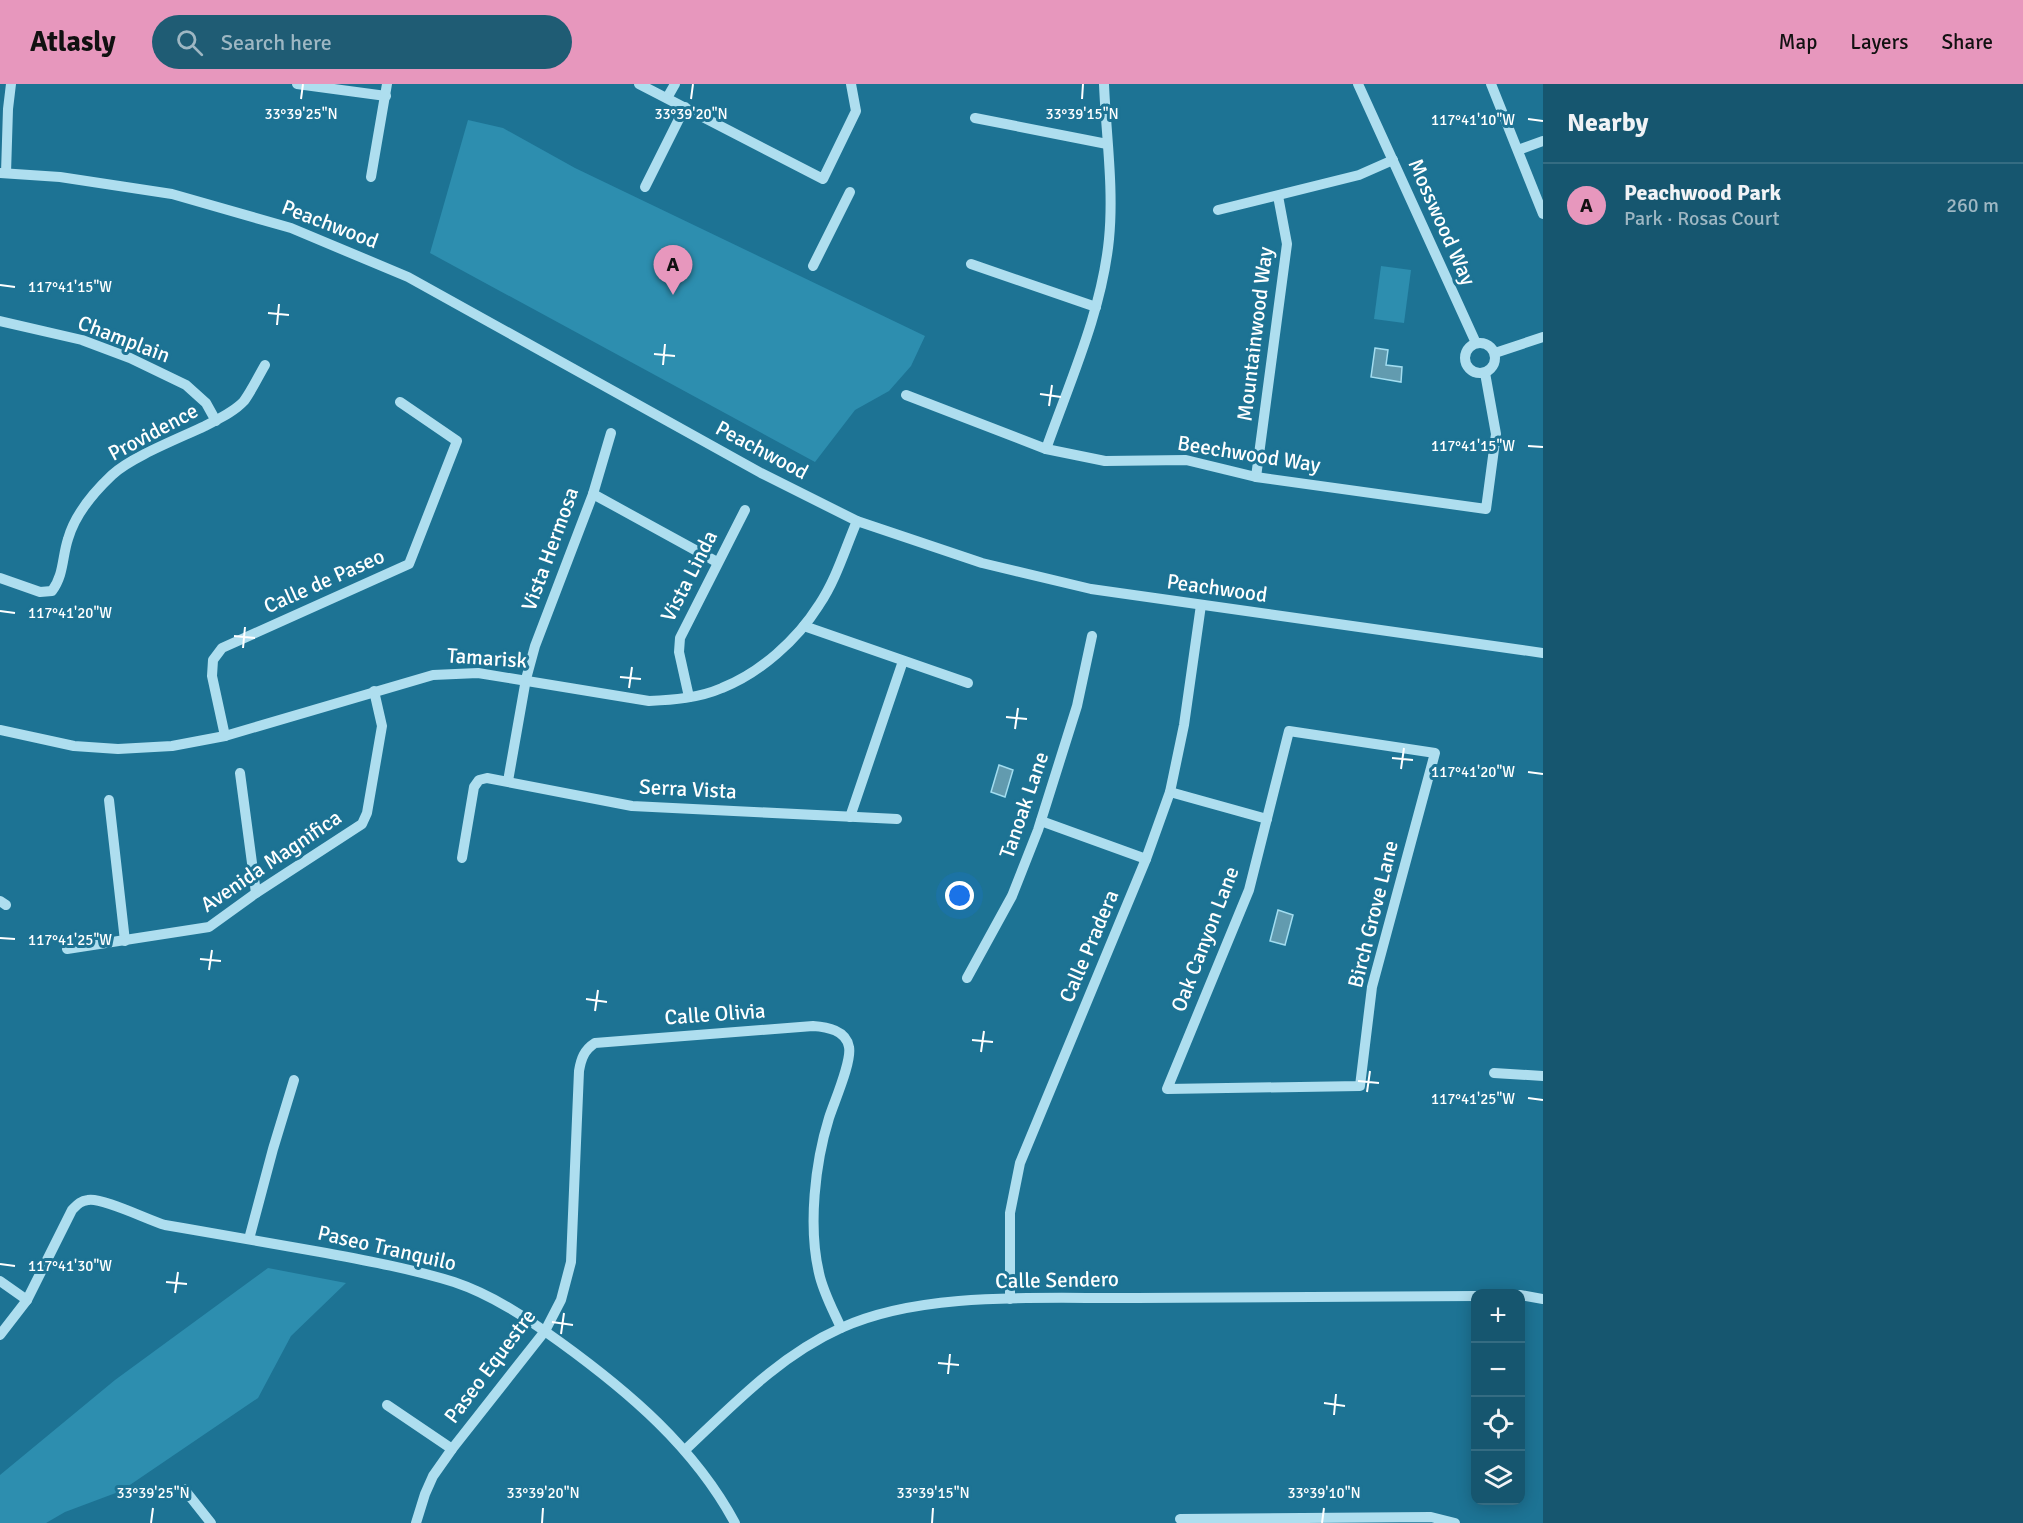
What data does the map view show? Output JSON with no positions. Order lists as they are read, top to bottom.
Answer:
{
  "streets": {
    "street": [
      "Mosswood Way",
      "Peachwood",
      "Mountainwood Way",
      "Champlain",
      "Providence",
      "Beechwood Way",
      "Vista Hermosa",
      "Vista Linda",
      "Calle de Paseo",
      "Tamarisk",
      "Serra Vista",
      "Tanoak Lane",
      "Avenida Magnifica",
      "Birch Grove Lane",
      "Oak Canyon Lane",
      "Calle Pradera",
      "Calle Olivia",
      "Paseo Tranquilo",
      "Calle Sendero",
      "Paseo Equestre"
    ]
  },
  "crossings": [
    ["Mosswood Way", "Beechwood Way"],
    ["Peachwood", "Tamarisk"],
    ["Peachwood", "Calle Pradera"],
    ["Mountainwood Way", "Beechwood Way"],
    ["Champlain", "Providence"],
    ["Vista Hermosa", "Tamarisk"],
    ["Vista Hermosa", "Serra Vista"],
    ["Vista Linda", "Tamarisk"],
    ["Calle de Paseo", "Tamarisk"],
    ["Tamarisk", "Avenida Magnifica"],
    ["Birch Grove Lane", "Oak Canyon Lane"],
    ["Calle Pradera", "Calle Sendero"],
    ["Calle Olivia", "Calle Sendero"],
    ["Calle Olivia", "Paseo Equestre"],
    ["Paseo Tranquilo", "Calle Sendero"],
    ["Paseo Tranquilo", "Paseo Equestre"]
  ],
  "page": {
    "header": "Atlasly",
    "search": "Search here",
    "nav": ["Map", "Layers", "Share"],
    "heading": "Nearby",
    "list": [
      {
        "mark": "A",
        "name": "Peachwood Park",
        "note": "Park · Rosas Court",
        "value": "260 m"
      }
    ],
    "pins": "A",
    "map_buttons": ["+", "−"]
  },
  "coordinates": [
    "33°39'25\"N",
    "33°39'20\"N",
    "33°39'15\"N",
    "117°41'10\"W",
    "117°41'15\"W",
    "117°41'20\"W",
    "117°41'25\"W",
    "117°41'30\"W",
    "33°39'10\"N"
  ]
}
